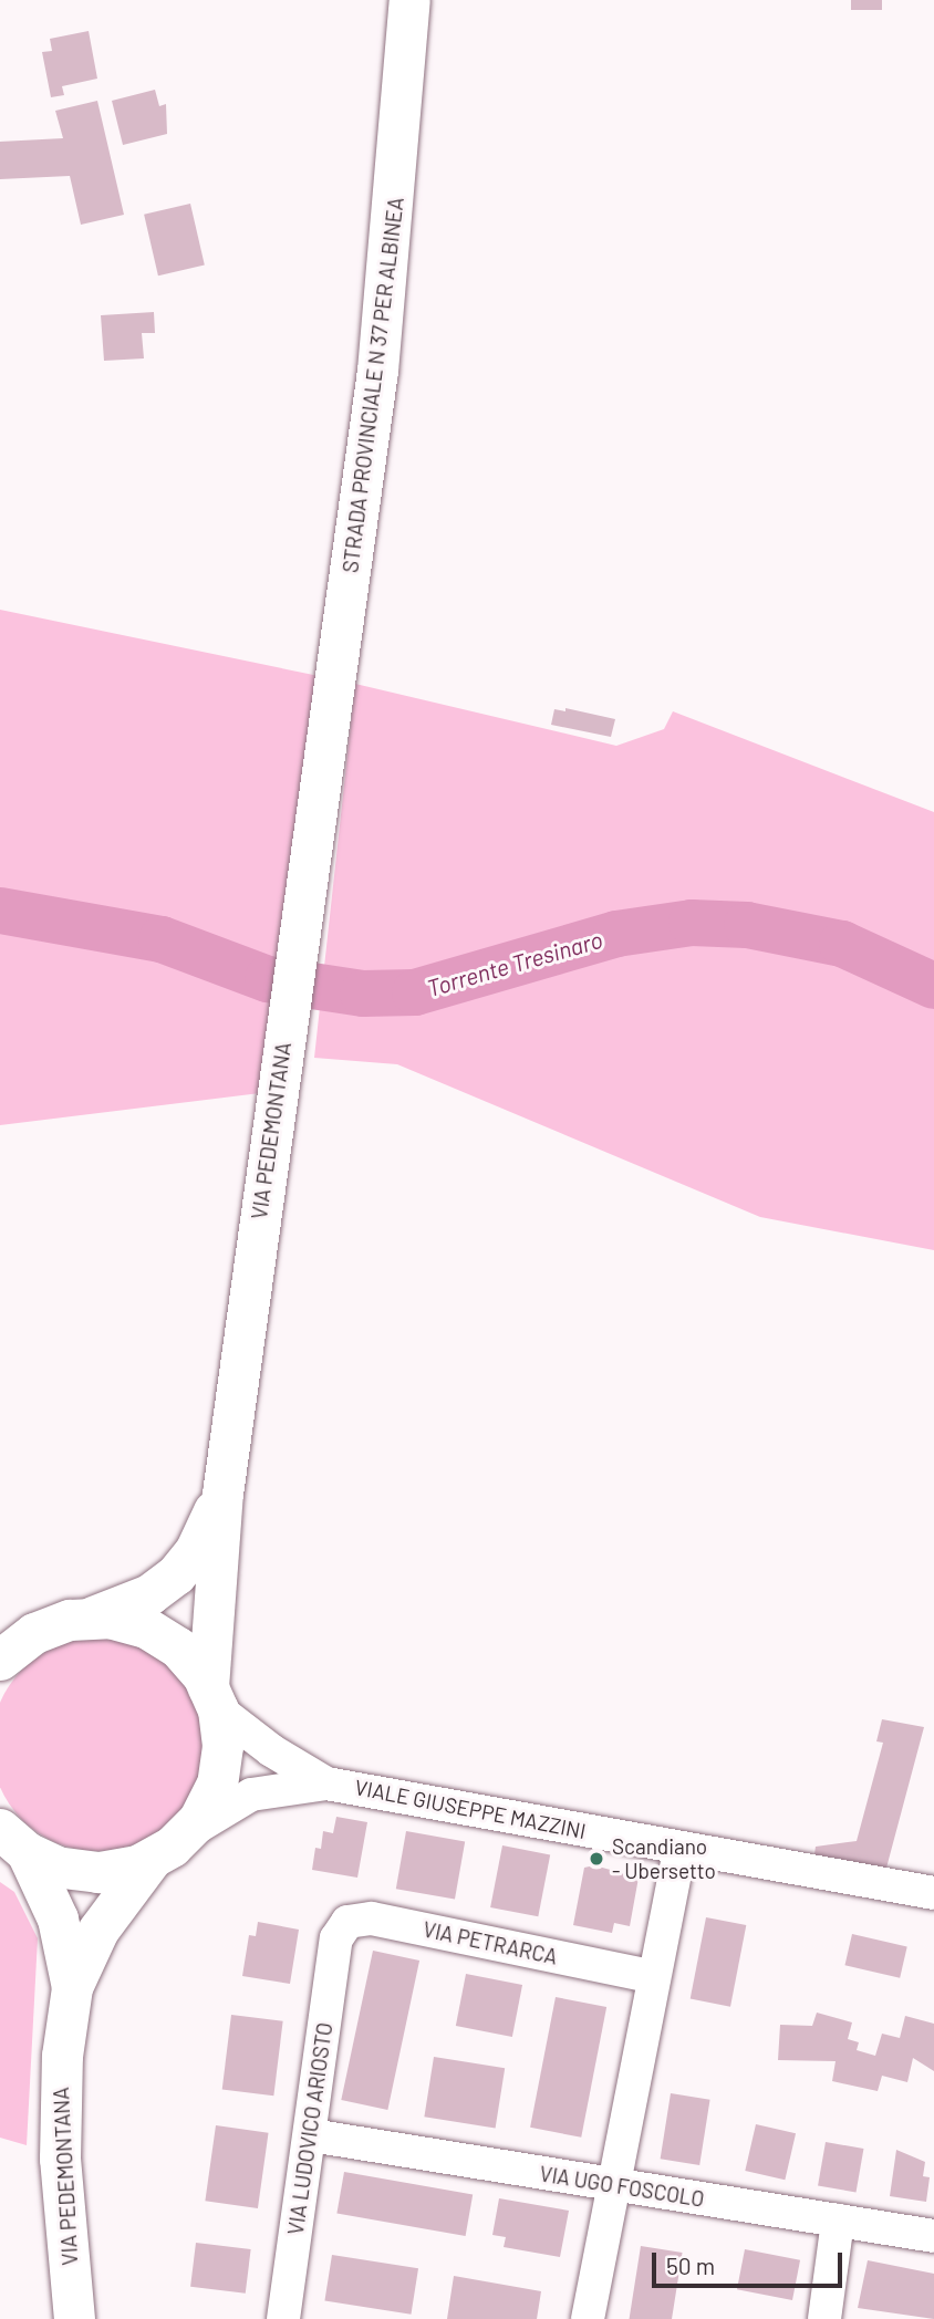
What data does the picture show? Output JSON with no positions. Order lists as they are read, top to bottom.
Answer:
{
  "streets": {
    "main road": ["STRADA PROVINCIALE N 37 PER ALBINEA", "VIA PEDEMONTANA"],
    "street": [
      "VIALE GIUSEPPE MAZZINI",
      "VIA PETRARCA",
      "VIA LUDOVICO ARIOSTO",
      "VIA UGO FOSCOLO"
    ]
  },
  "crossings": [
    ["STRADA PROVINCIALE N 37 PER ALBINEA", "VIA PEDEMONTANA"],
    ["VIA PEDEMONTANA", "VIALE GIUSEPPE MAZZINI"],
    ["VIA PETRARCA", "VIA LUDOVICO ARIOSTO"],
    ["VIA LUDOVICO ARIOSTO", "VIA UGO FOSCOLO"]
  ],
  "water": ["Torrente Tresinaro"],
  "places": ["Scandiano - Ubersetto"],
  "scale_bar": "50 m"
}
